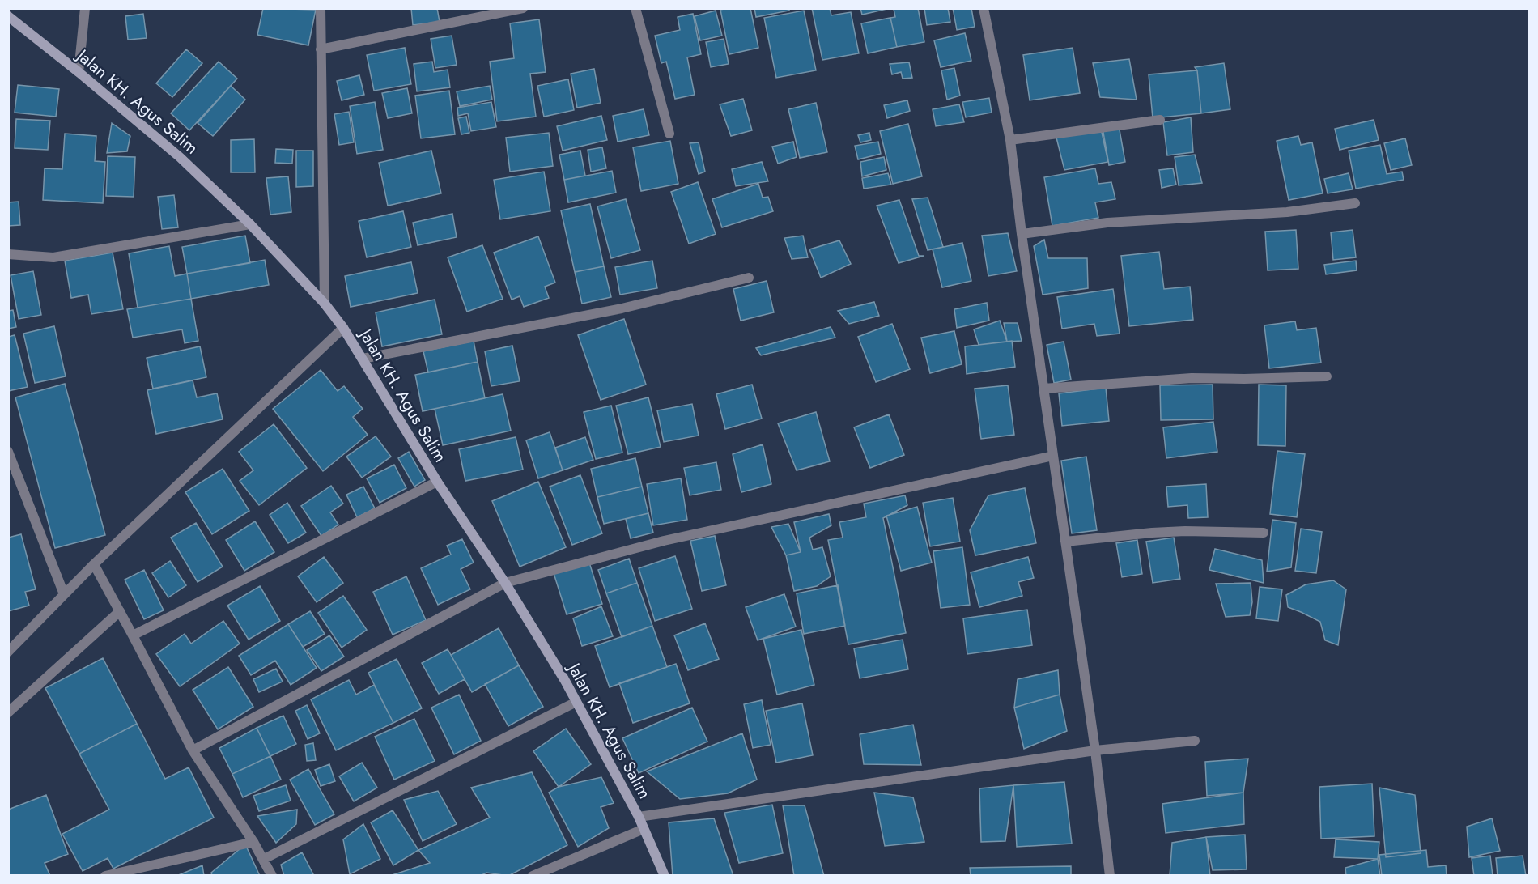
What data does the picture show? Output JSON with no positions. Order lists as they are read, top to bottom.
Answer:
{
  "streets": {
    "main road": ["Jalan KH. Agus Salim"]
  }
}
